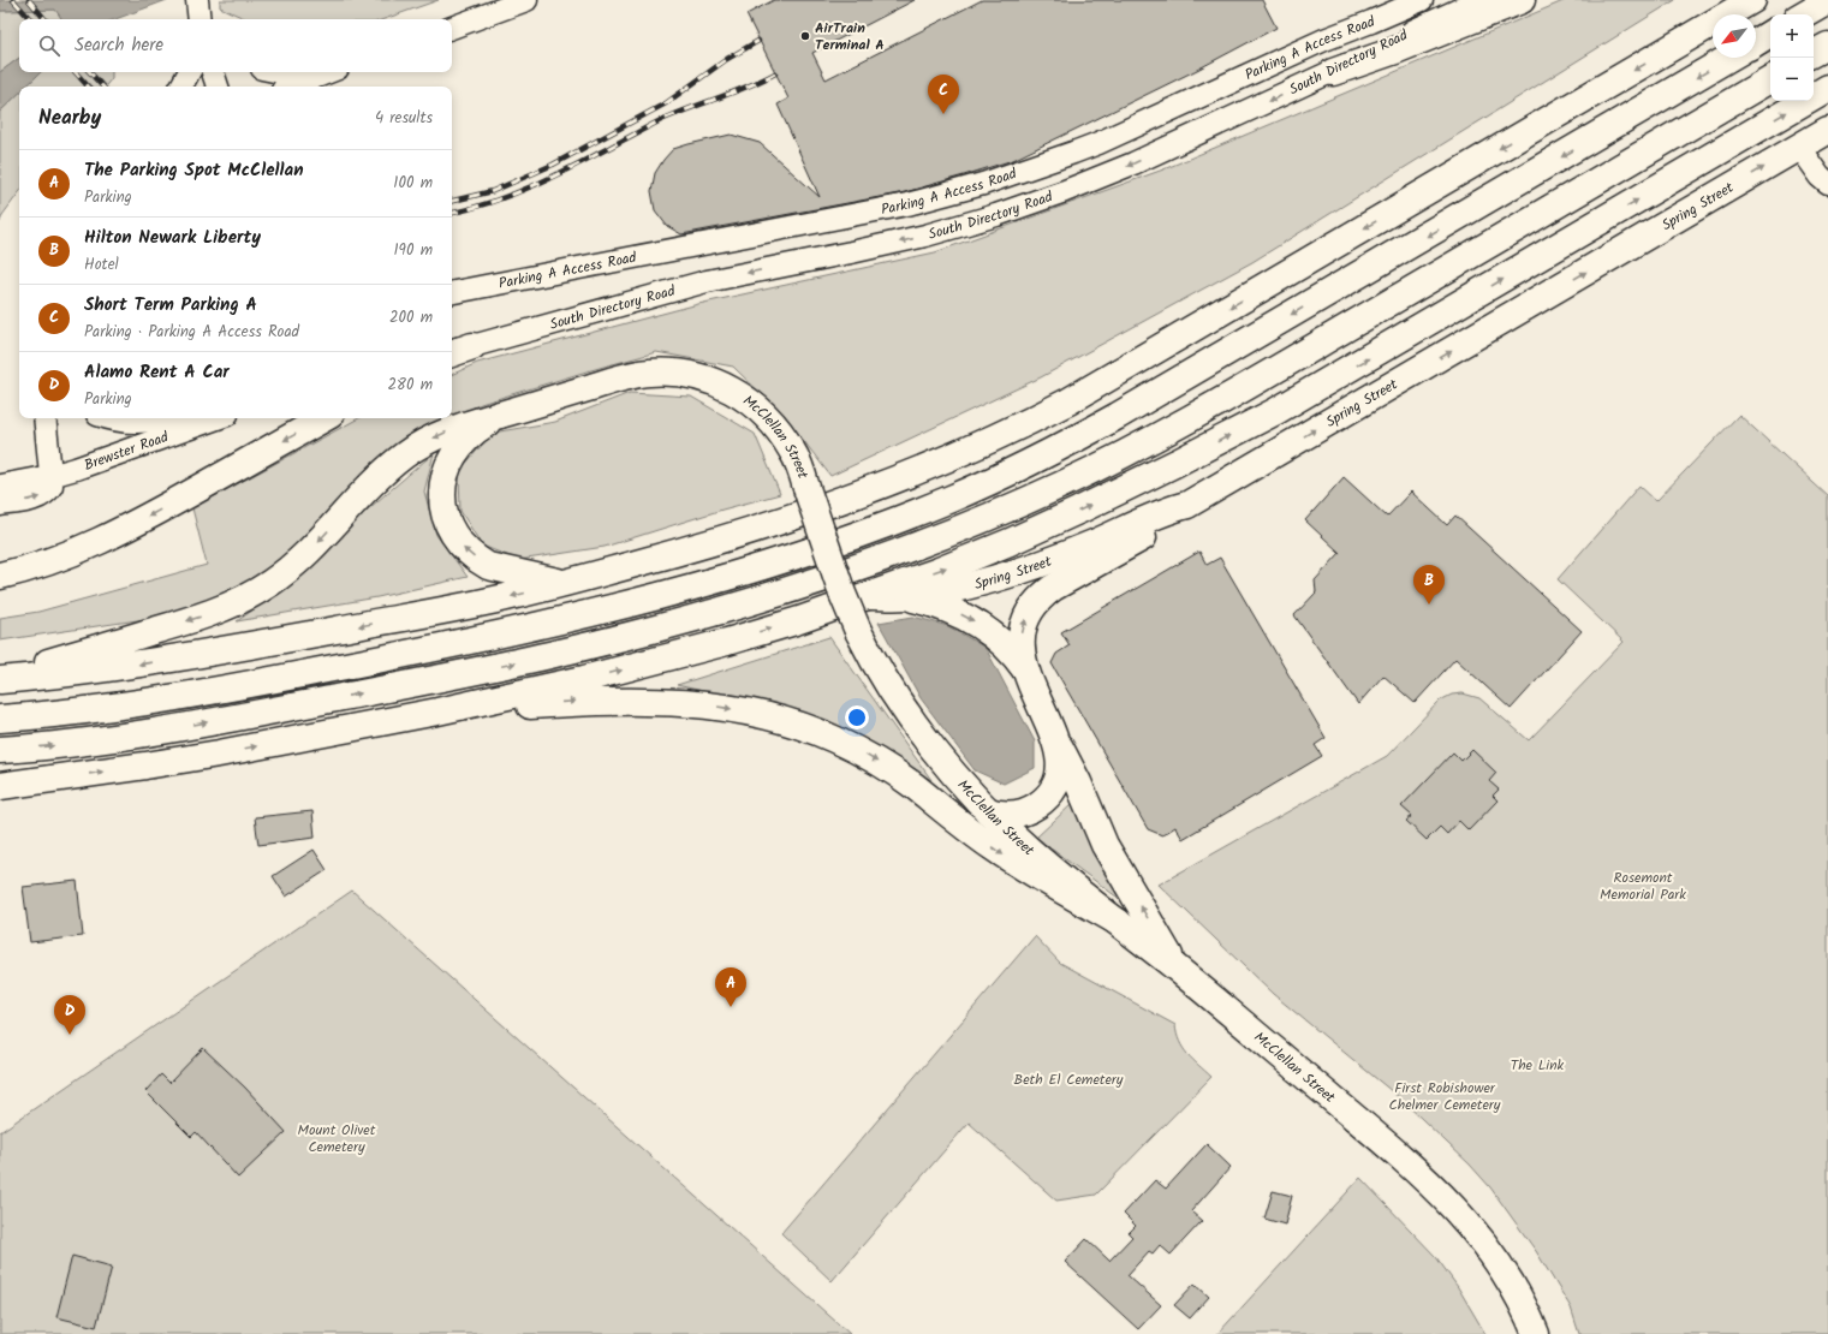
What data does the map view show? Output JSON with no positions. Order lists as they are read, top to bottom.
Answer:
{
  "streets": {
    "main road": ["Spring Street", "McClellan Street"],
    "street": ["Parking A Access Road", "South Directory Road", "Brewster Road"]
  },
  "one_way": ["South Directory Road"],
  "parks": [
    "Rosemont Memorial Park",
    "The Link",
    "Beth El Cemetery",
    "First Robishower Chelmer Cemetery",
    "Mount Olivet Cemetery"
  ],
  "places": ["AirTrain Terminal A"],
  "north": "bottom left",
  "page": {
    "map_buttons": ["+", "−"],
    "search": "Search here",
    "pins": [
      "C",
      "B",
      "A",
      "D"
    ],
    "heading": ["Nearby", "4 results"],
    "list": [
      {
        "mark": "A",
        "name": "The Parking Spot McClellan",
        "note": "Parking",
        "value": "100 m"
      },
      {
        "mark": "B",
        "name": "Hilton Newark Liberty",
        "note": "Hotel",
        "value": "190 m"
      },
      {
        "mark": "C",
        "name": "Short Term Parking A",
        "note": "Parking · Parking A Access Road",
        "value": "200 m"
      },
      {
        "mark": "D",
        "name": "Alamo Rent A Car",
        "note": "Parking",
        "value": "280 m"
      }
    ]
  }
}
